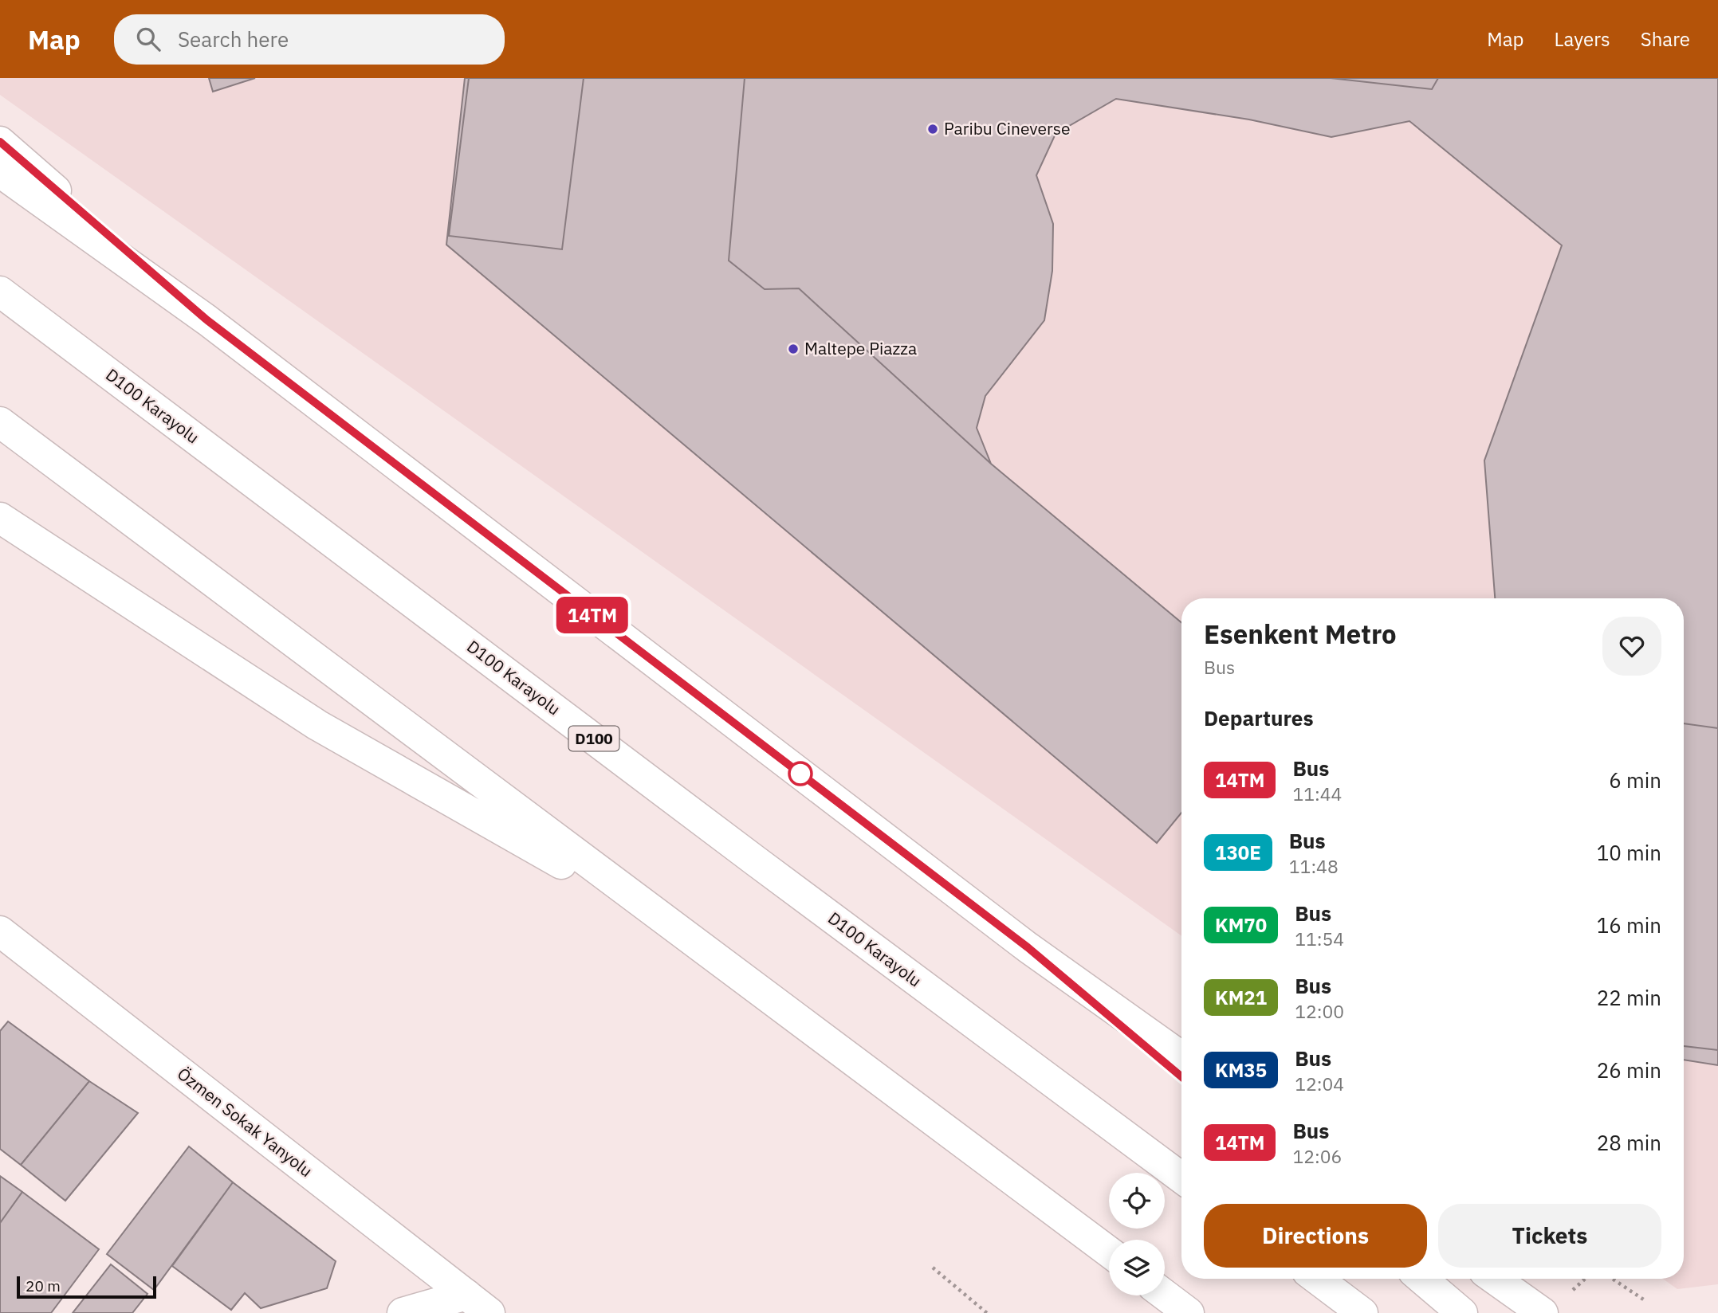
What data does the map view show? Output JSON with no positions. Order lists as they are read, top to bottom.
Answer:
{
  "streets": {
    "main road": ["D100 Karayolu", "D100", "Özmen Sokak Yanyolu"]
  },
  "places": ["Paribu Cineverse", "Maltepe Piazza"],
  "lines": ["bus line 14TM"],
  "scale_bar": "20 m",
  "page": {
    "header": "Map",
    "search": "Search here",
    "nav": ["Map", "Layers", "Share"],
    "on_map": "14TM",
    "heading": [
      ["Esenkent Metro", "Bus"],
      "Departures"
    ],
    "list": [
      {
        "mark": "14TM",
        "name": "Bus",
        "note": "11:44",
        "value": "6 min"
      },
      {
        "mark": "130E",
        "name": "Bus",
        "note": "11:48",
        "value": "10 min"
      },
      {
        "mark": "KM70",
        "name": "Bus",
        "note": "11:54",
        "value": "16 min"
      },
      {
        "mark": "KM21",
        "name": "Bus",
        "note": "12:00",
        "value": "22 min"
      },
      {
        "mark": "KM35",
        "name": "Bus",
        "note": "12:04",
        "value": "26 min"
      },
      {
        "mark": "14TM",
        "name": "Bus",
        "note": "12:06",
        "value": "28 min"
      }
    ],
    "buttons": ["Directions", "Tickets"],
    "scale": "20 m"
  }
}
